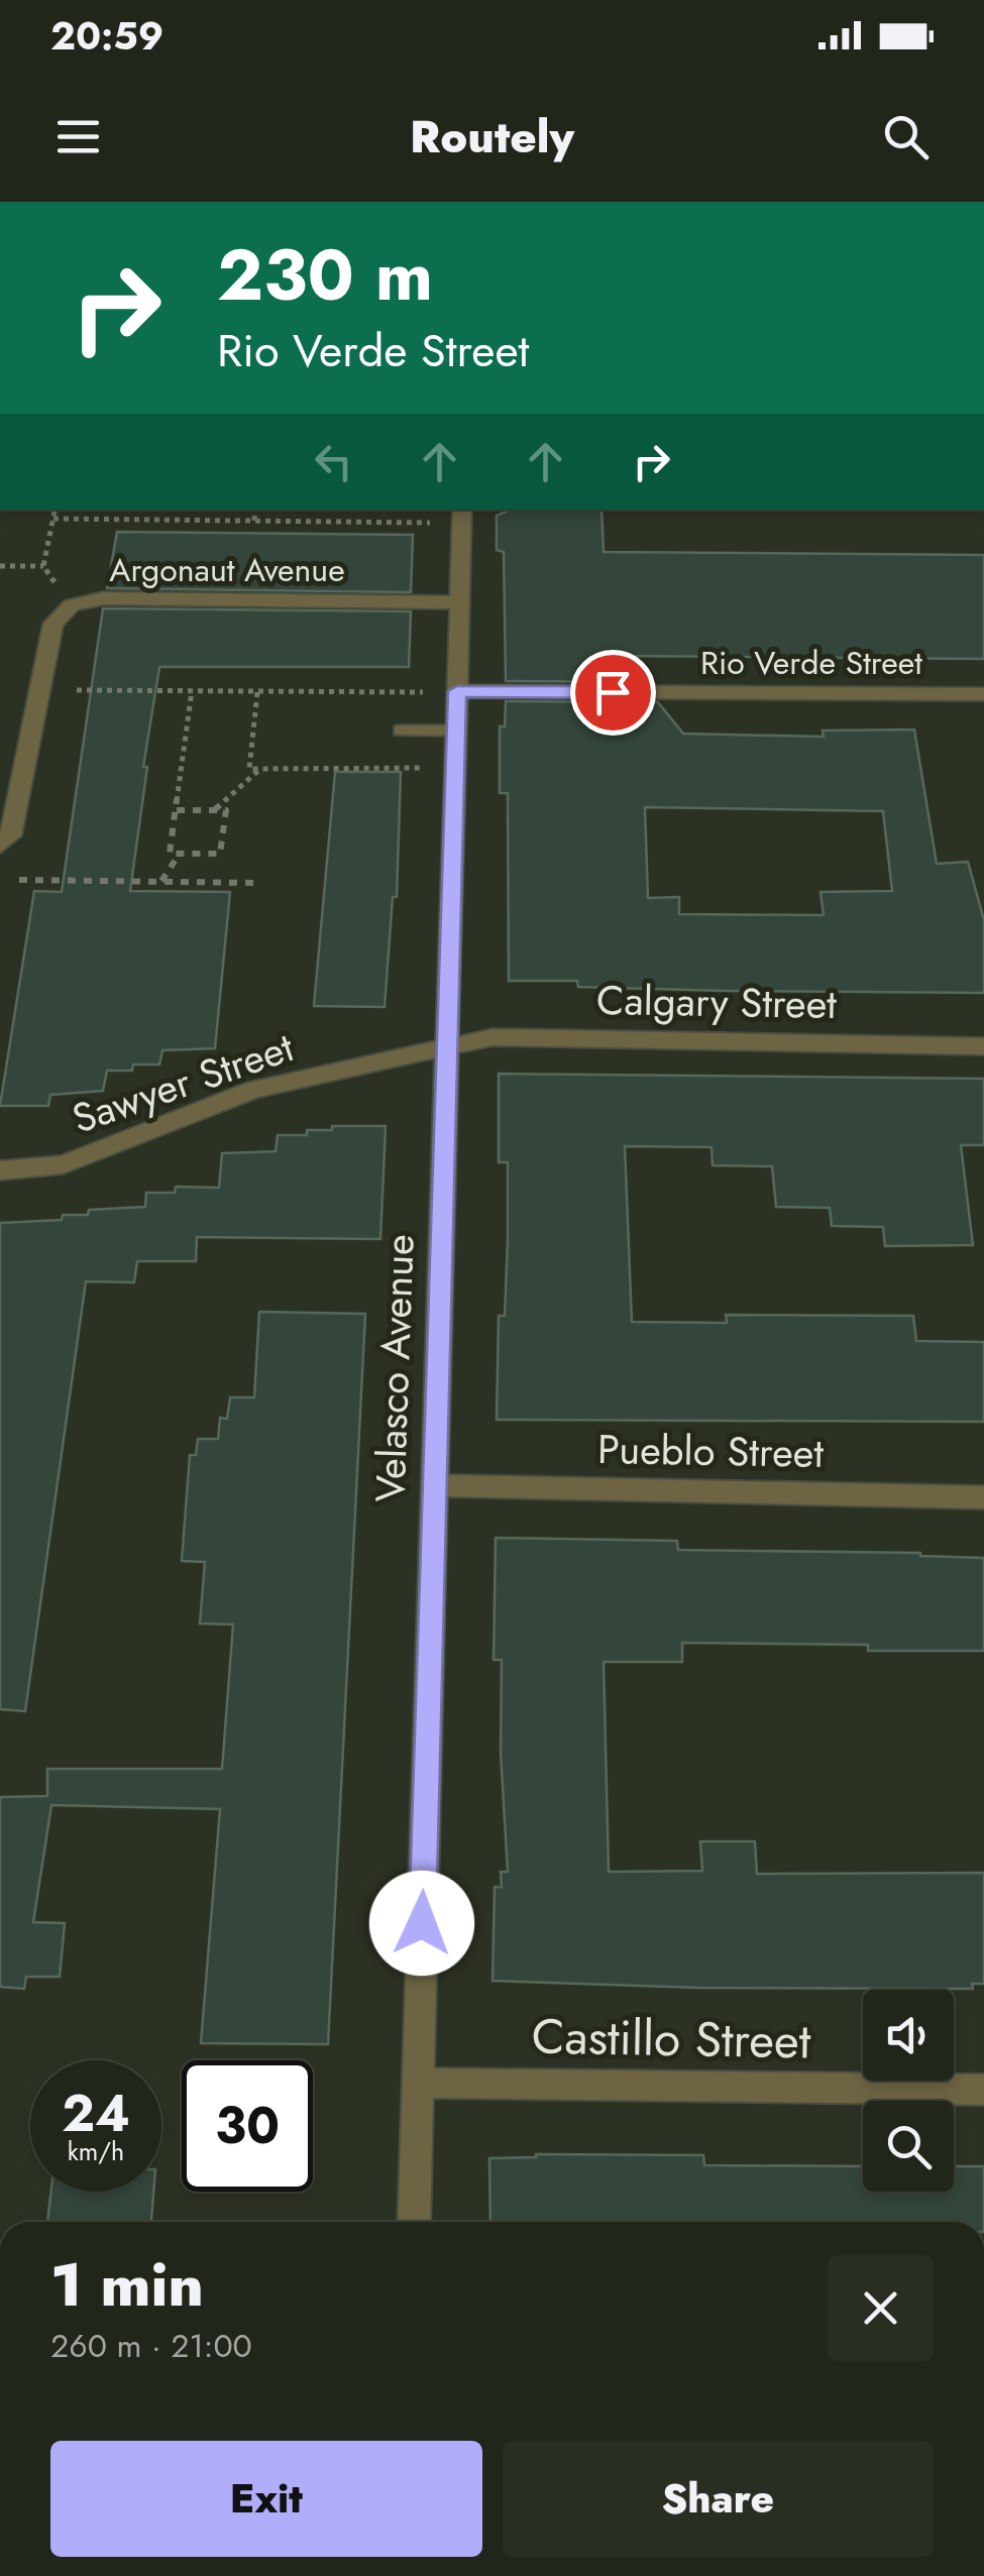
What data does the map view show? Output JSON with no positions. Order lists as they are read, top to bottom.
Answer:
{
  "streets": {
    "street": [
      "Argonaut Avenue",
      "Rio Verde Street",
      "Calgary Street",
      "Sawyer Street",
      "Velasco Avenue",
      "Pueblo Street",
      "Castillo Street"
    ]
  },
  "crossings": [
    ["Argonaut Avenue", "Velasco Avenue"],
    ["Rio Verde Street", "Velasco Avenue"],
    ["Calgary Street", "Sawyer Street"],
    ["Calgary Street", "Velasco Avenue"],
    ["Sawyer Street", "Velasco Avenue"],
    ["Velasco Avenue", "Pueblo Street"],
    ["Velasco Avenue", "Castillo Street"]
  ],
  "page": {
    "status": "20:59",
    "header": "Routely",
    "turn": ["230 m", "Rio Verde Street"],
    "speed": "24 km/h",
    "limit": "30",
    "heading": ["1 min", "260 m · 21:00"],
    "buttons": ["Exit", "Share"]
  }
}
